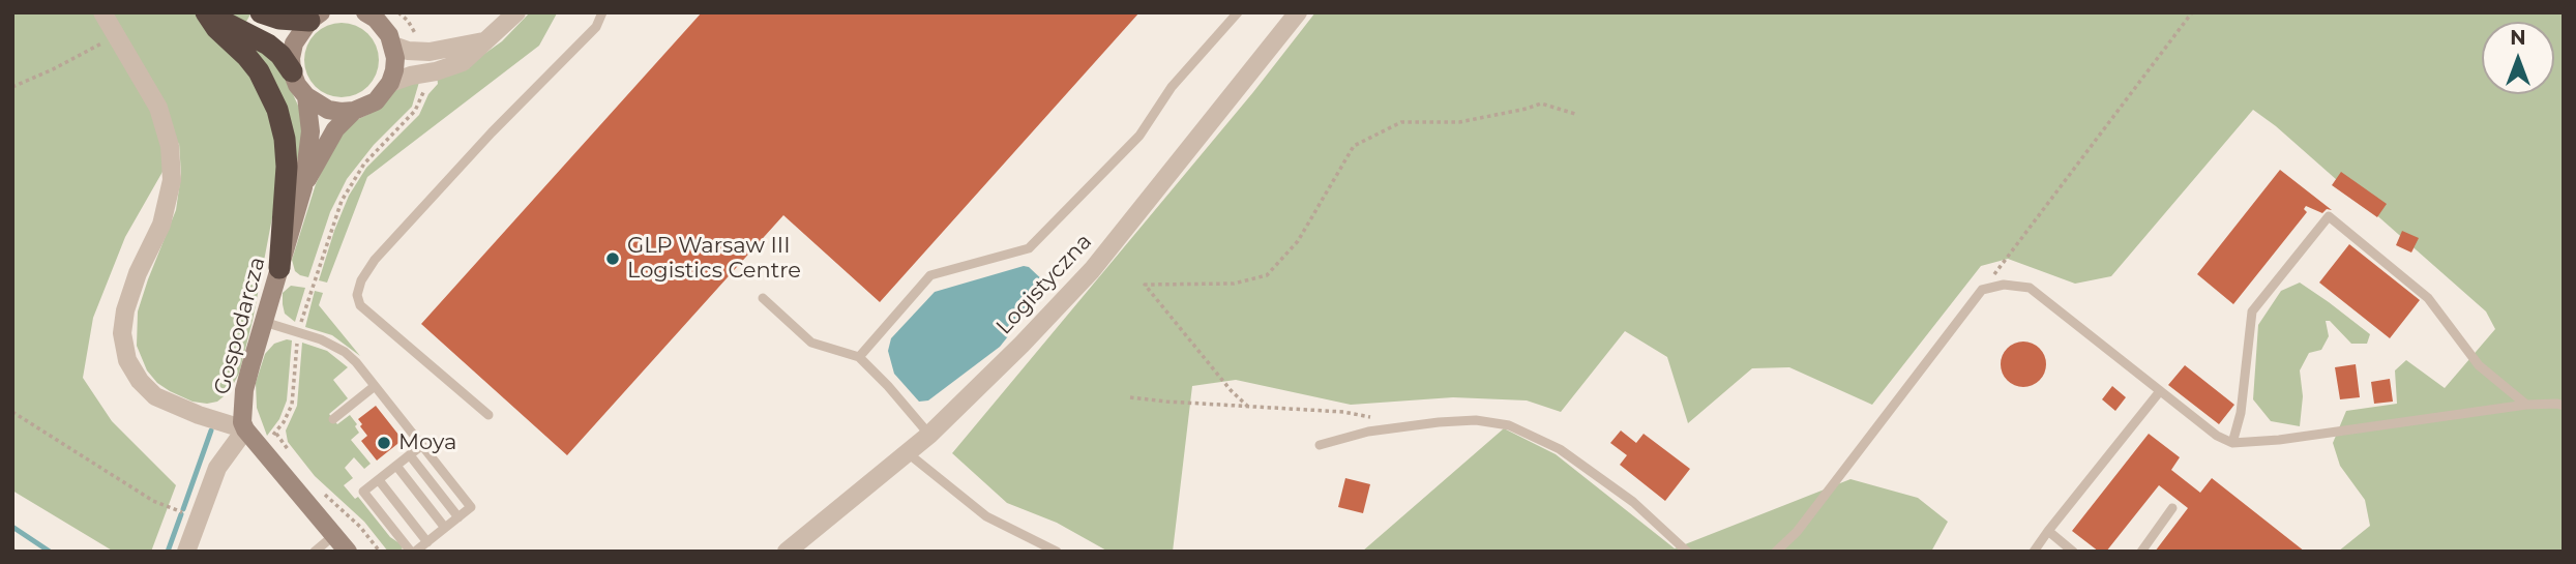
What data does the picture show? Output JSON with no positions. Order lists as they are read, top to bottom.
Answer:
{
  "streets": {
    "street": ["Logistyczna", "Gospodarcza"]
  },
  "places": ["GLP Warsaw III Logistics Centre", "Moya"],
  "north": "top"
}
